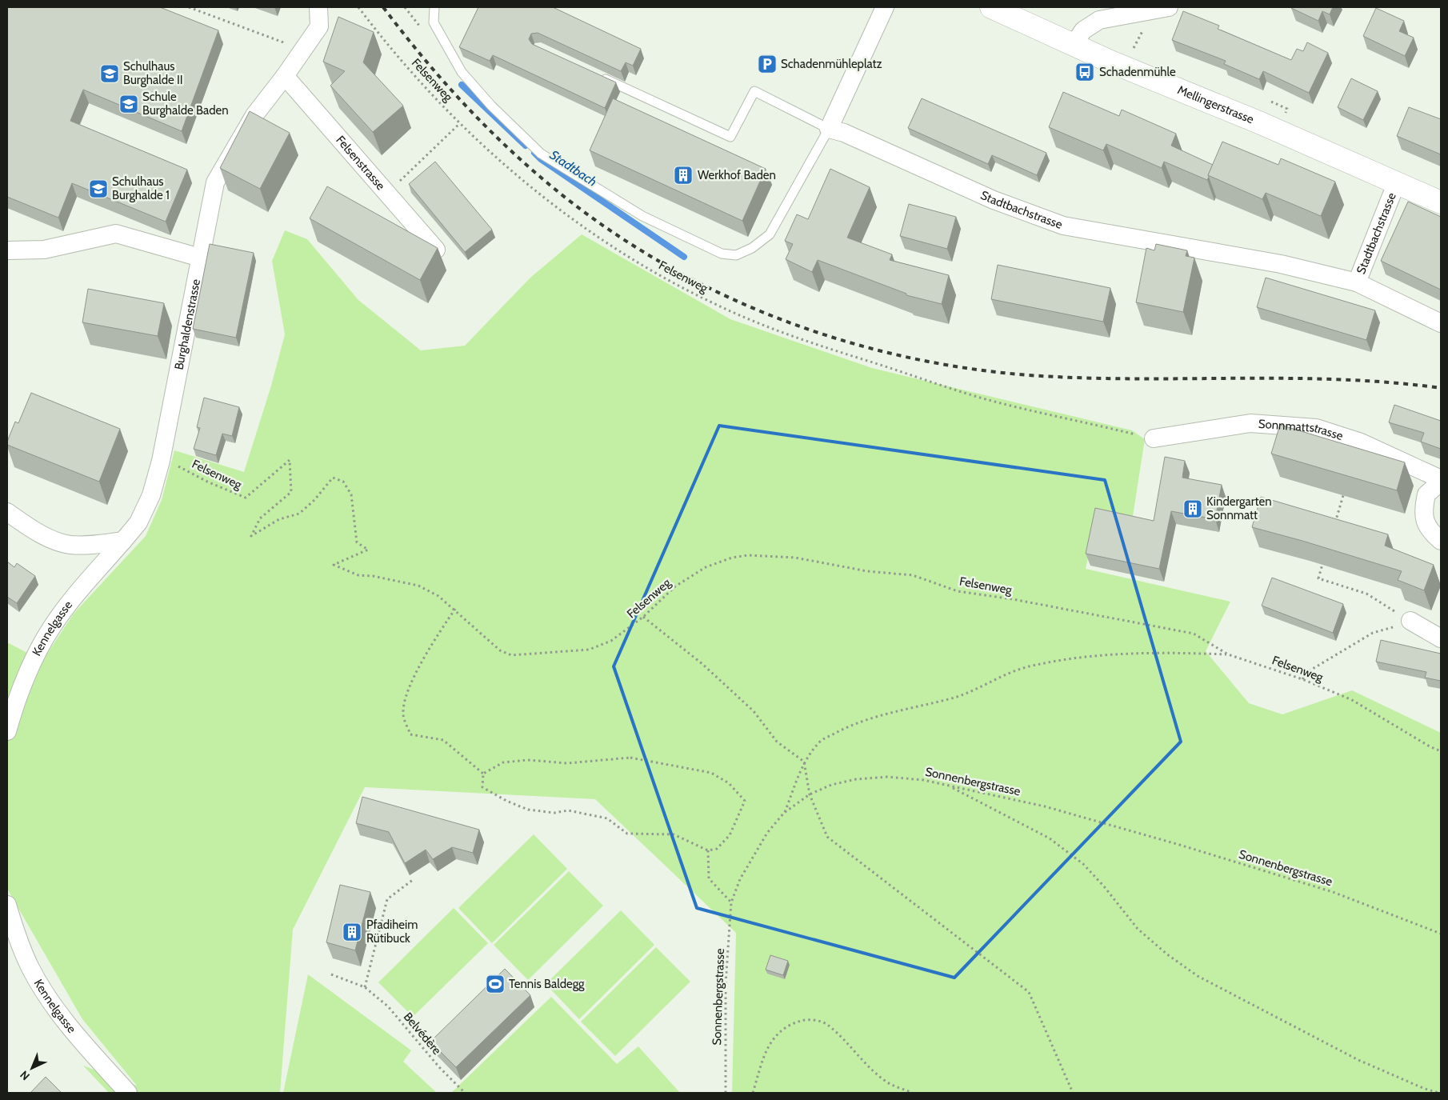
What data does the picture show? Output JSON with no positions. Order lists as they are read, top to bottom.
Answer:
{
  "streets": {
    "main road": ["Mellingerstrasse"],
    "street": [
      "Felsenstrasse",
      "Stadtbachstrasse",
      "Burghaldenstrasse",
      "Sonnmattstrasse",
      "Kennelgasse"
    ],
    "path": ["Felsenweg", "Sonnenbergstrasse", "Belvédère"]
  },
  "crossings": [
    ["Felsenweg", "Burghaldenstrasse"],
    ["Felsenweg", "Sonnmattstrasse"],
    ["Mellingerstrasse", "Stadtbachstrasse"],
    ["Felsenstrasse", "Burghaldenstrasse"],
    ["Burghaldenstrasse", "Kennelgasse"]
  ],
  "water": ["Stadtbach"],
  "places": {
    "parking": ["Schadenmühleplatz"],
    "bus stop": ["Schadenmühle"],
    "school or university": ["Schulhaus Burghalde II", "Schule Burghalde Baden", "Schulhaus Burghalde 1"],
    "building": ["Werkhof Baden", "Kindergarten Sonnmatt", "Pfadiheim Rütibuck"],
    "sports": ["Tennis Baldegg"]
  },
  "north": "bottom left"
}
